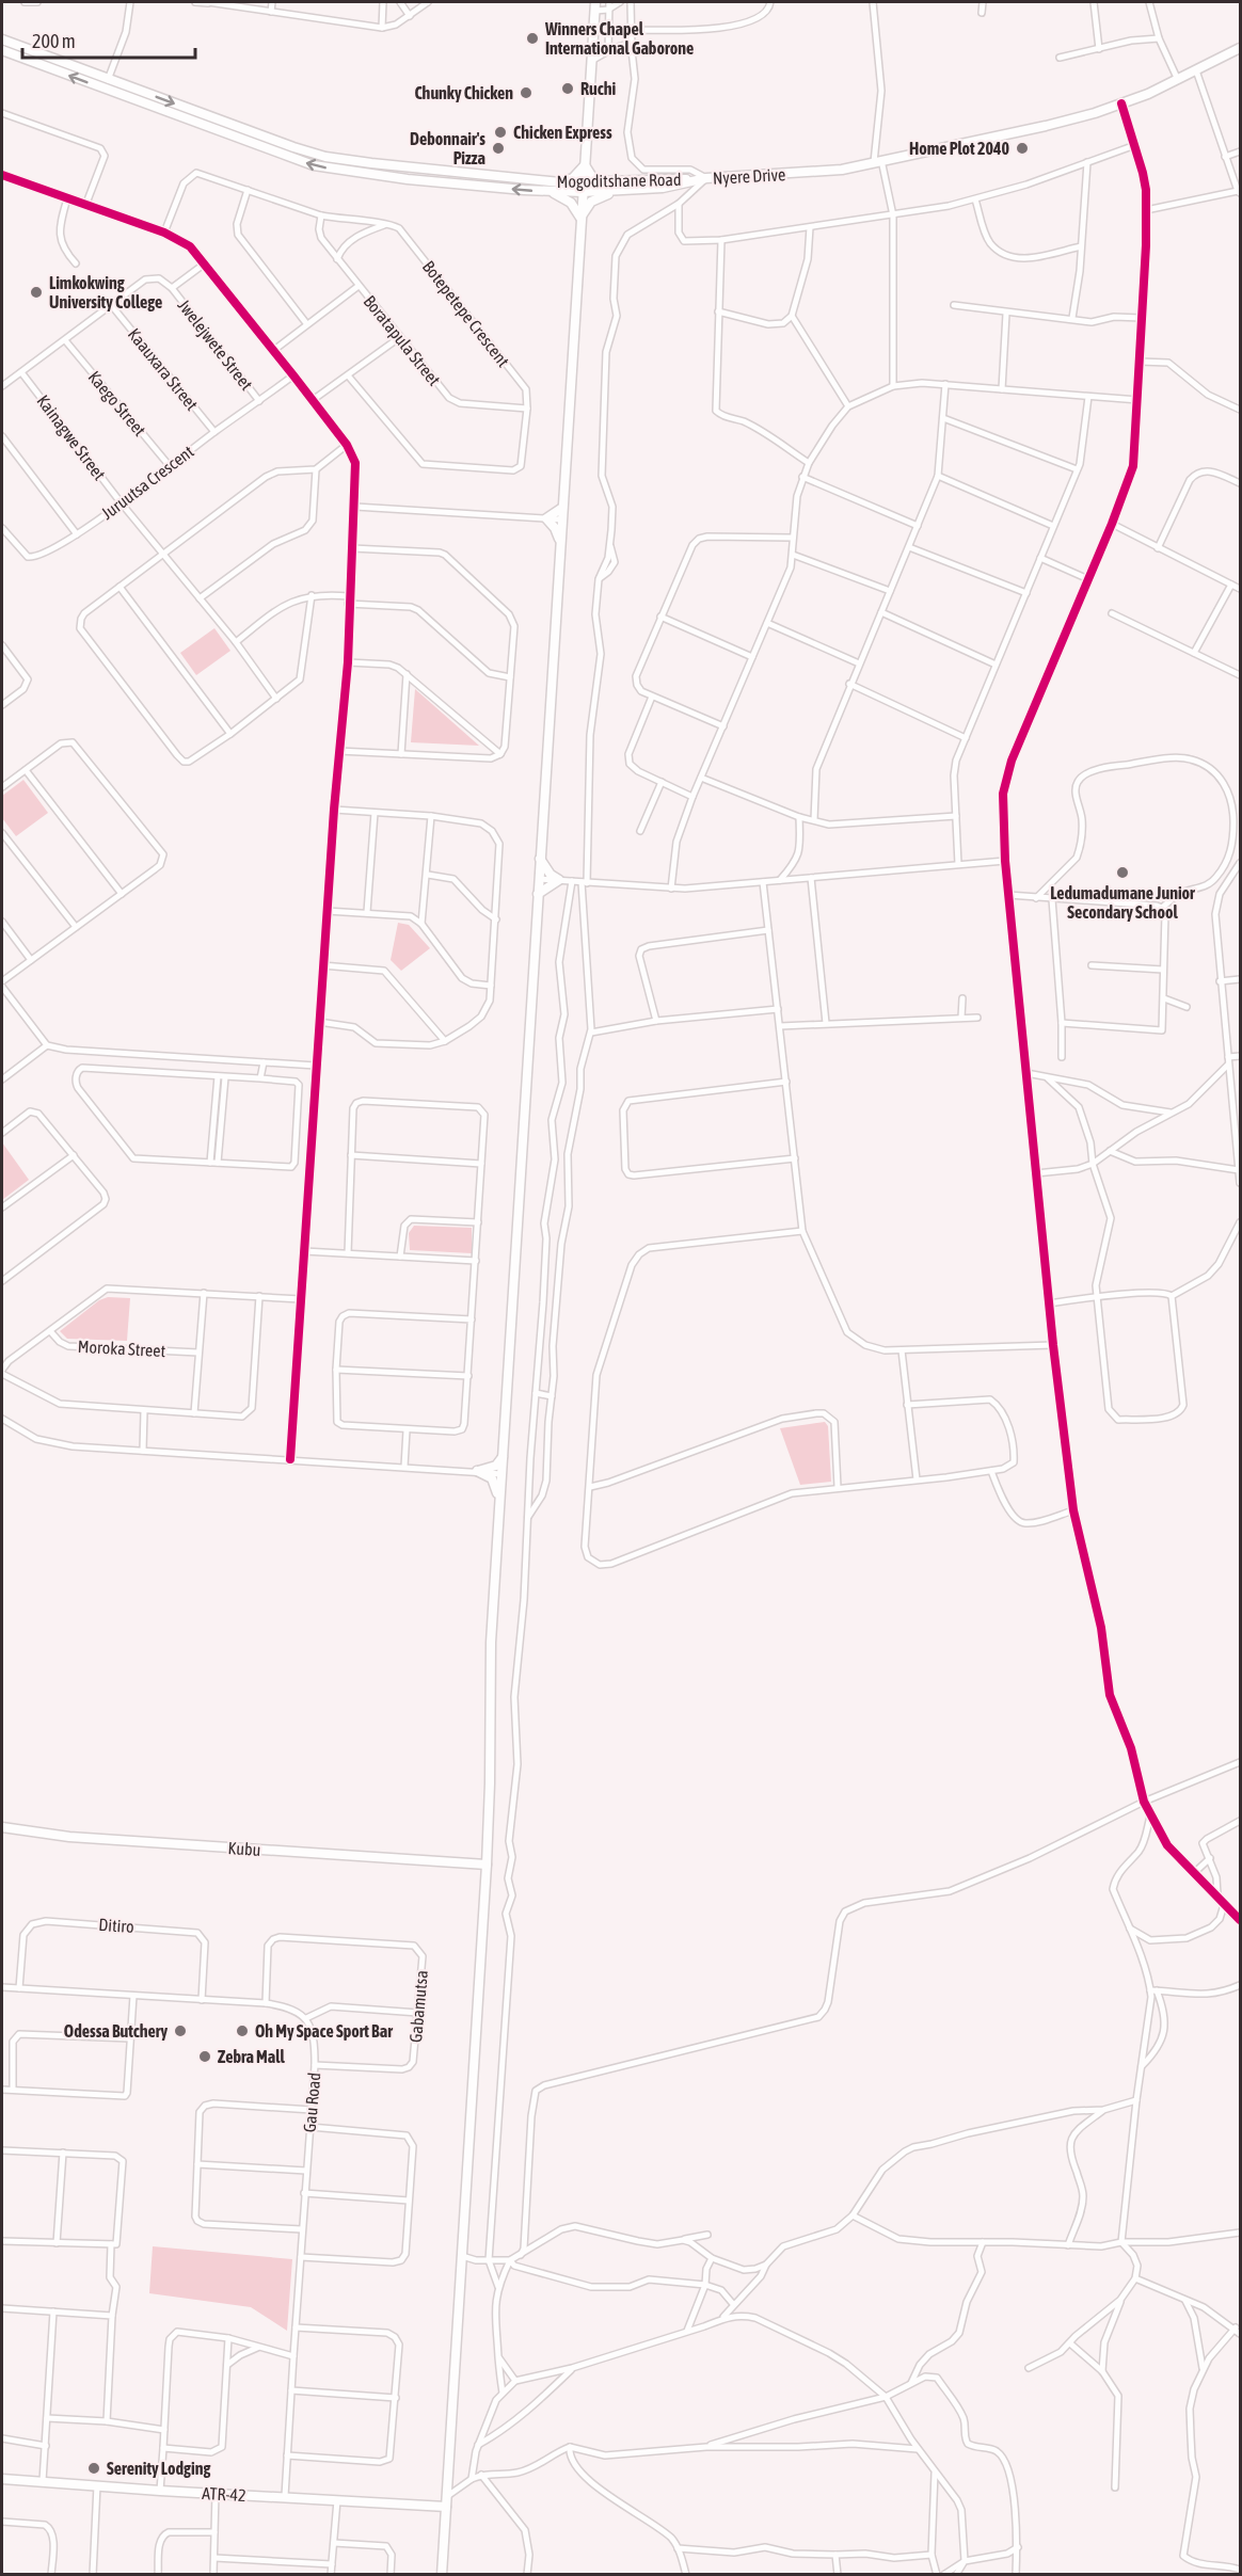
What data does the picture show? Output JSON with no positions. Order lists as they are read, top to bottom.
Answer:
{
  "streets": {
    "main road": [
      "Nyere Drive",
      "Mogoditshane Road",
      "Kubu",
      "ATR-42"
    ],
    "street": [
      "Botepetepe Crescent",
      "Boratapula Street",
      "Jwelejwete Street",
      "Kaauxara Street",
      "Kaego Street",
      "Kainagwe Street",
      "Juruutsa Crescent",
      "Moroka Street",
      "Ditiro",
      "Gabamutsa",
      "Gau Road"
    ]
  },
  "crossings": [
    ["Nyere Drive", "Mogoditshane Road"],
    ["Botepetepe Crescent", "Boratapula Street"],
    ["Jwelejwete Street", "Juruutsa Crescent"],
    ["Kaauxara Street", "Juruutsa Crescent"],
    ["Kaego Street", "Juruutsa Crescent"],
    ["Kainagwe Street", "Juruutsa Crescent"],
    ["Gabamutsa", "Gau Road"],
    ["Gau Road", "ATR-42"]
  ],
  "places": [
    "Winners Chapel International Gaborone",
    "Ruchi",
    "Chunky Chicken",
    "Chicken Express",
    "Debonnair's Pizza",
    "Home Plot 2040",
    "Limkokwing University College",
    "Ledumadumane Junior Secondary School",
    "Odessa Butchery",
    "Oh My Space Sport Bar",
    "Zebra Mall",
    "Serenity Lodging"
  ],
  "scale_bar": "200 m"
}
